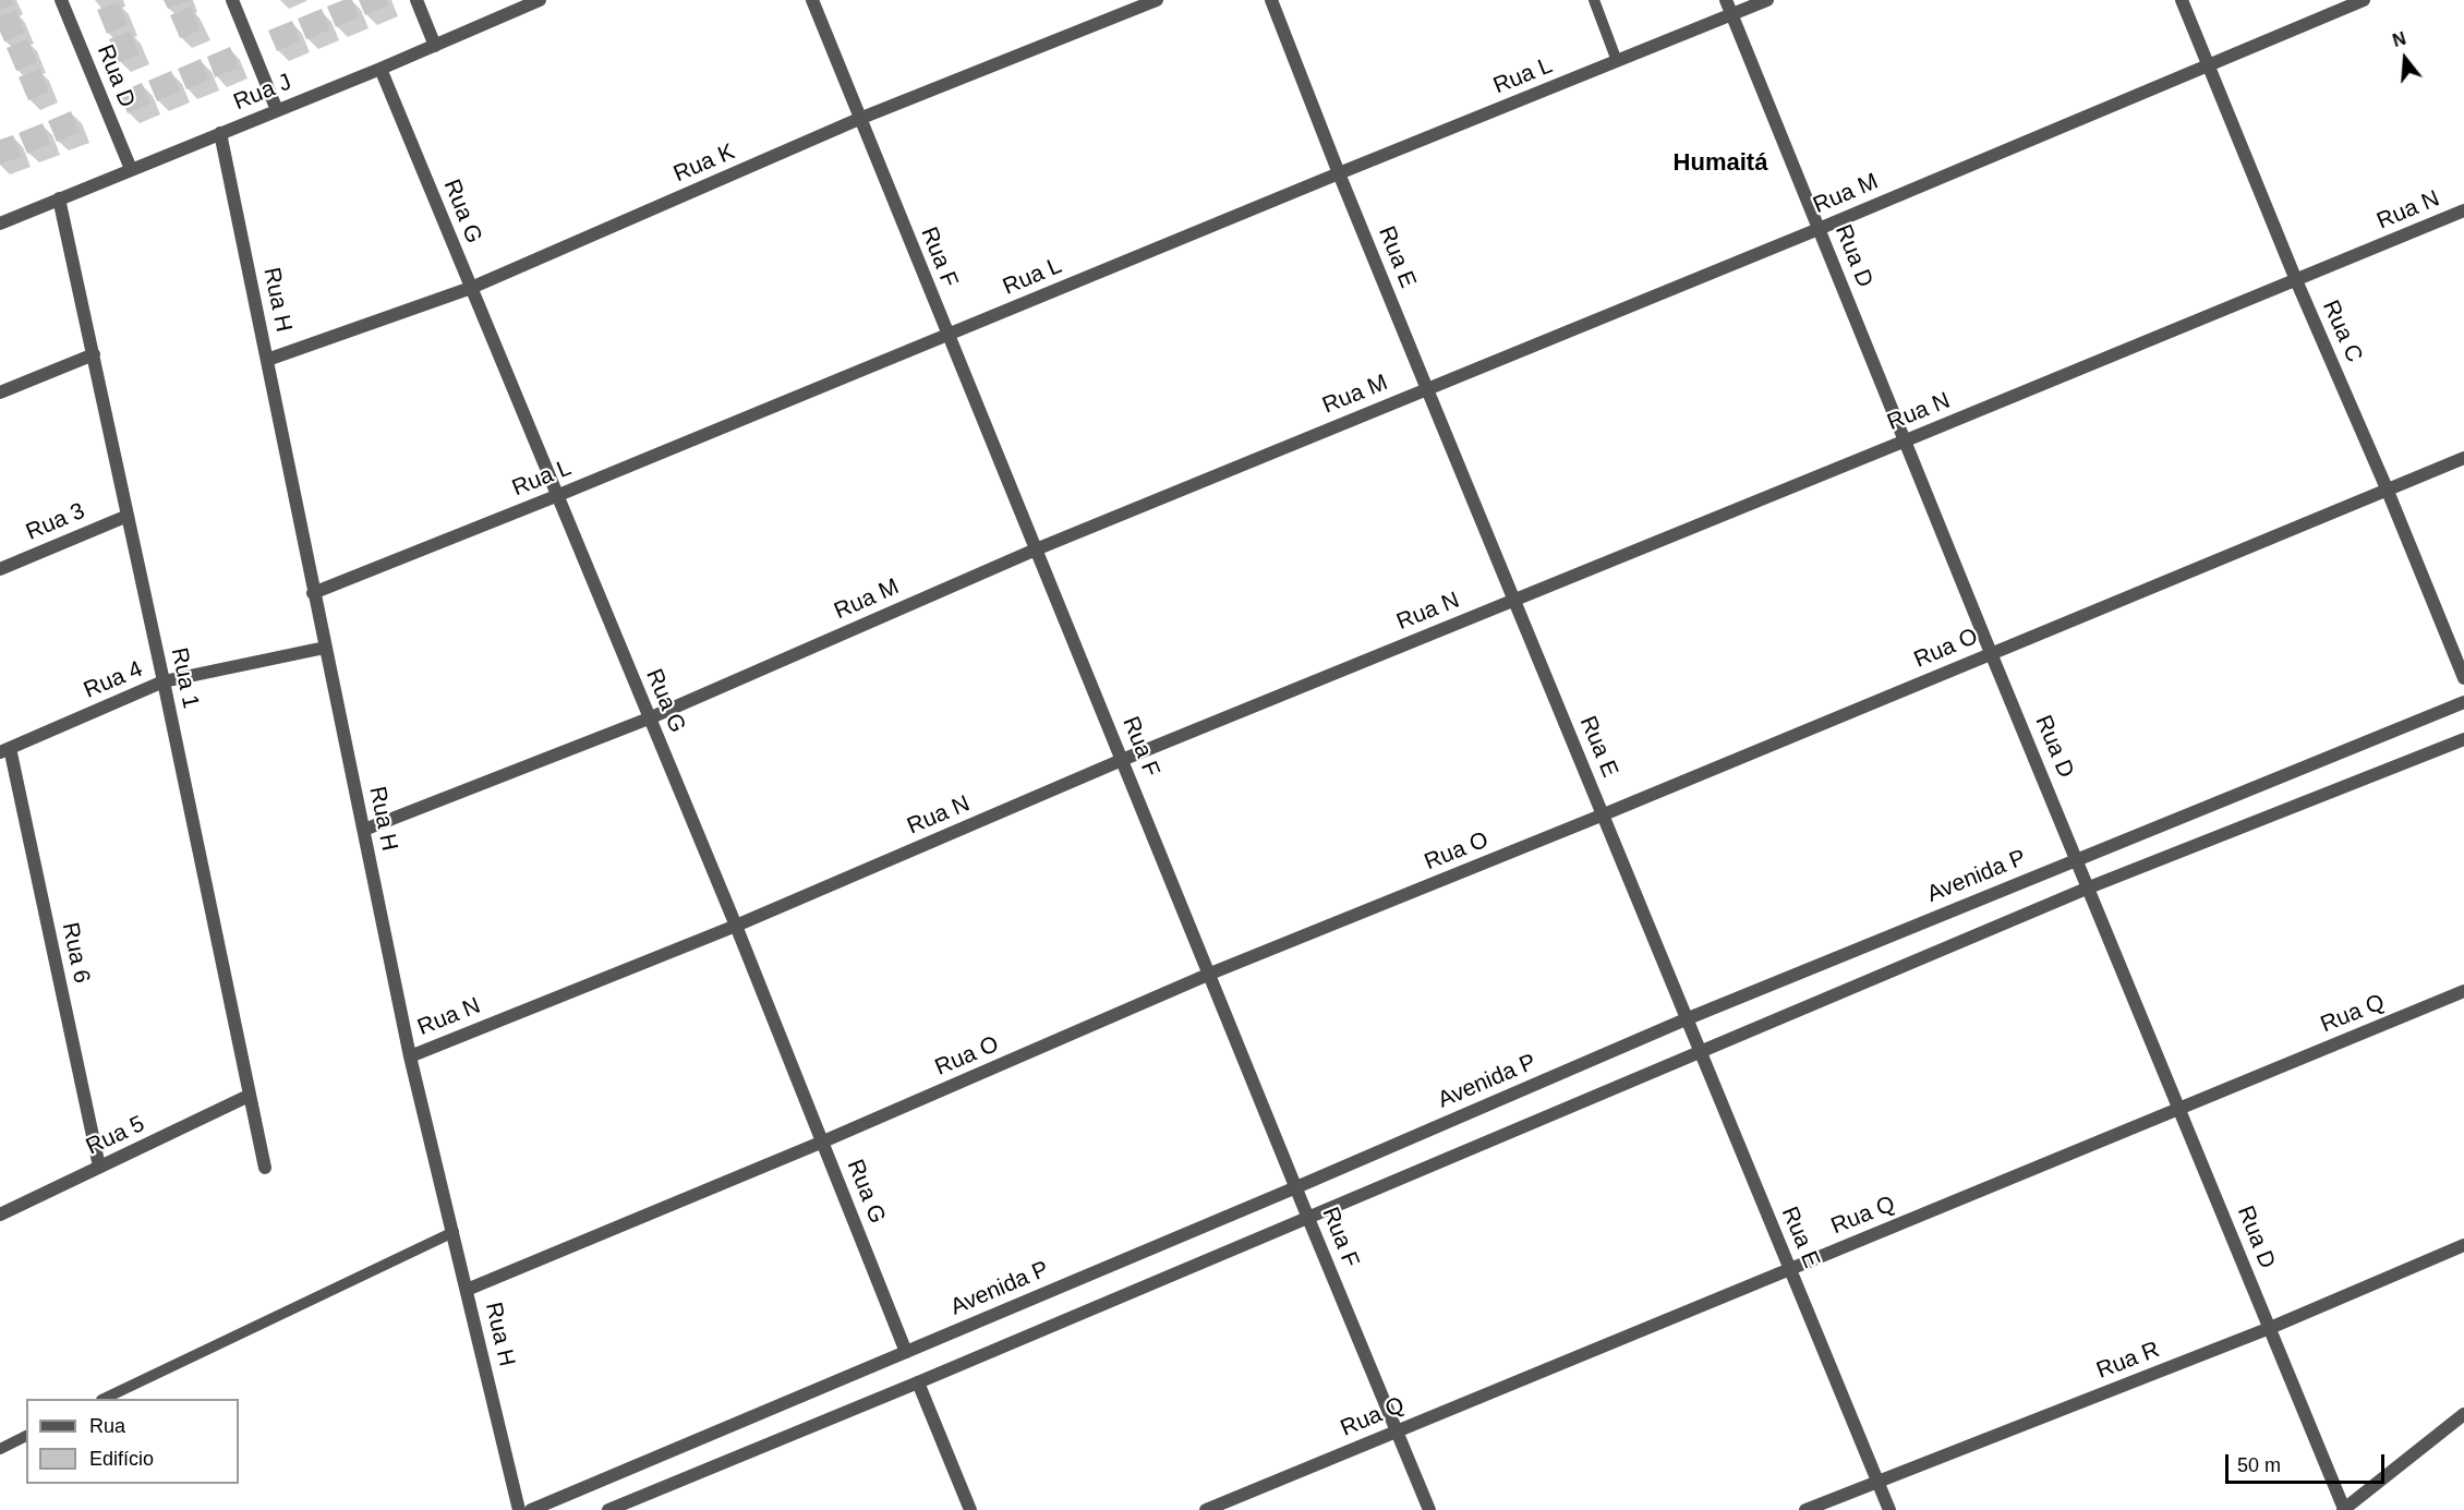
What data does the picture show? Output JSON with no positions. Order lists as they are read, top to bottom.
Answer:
{
  "streets": {
    "street": [
      "Rua D",
      "Rua L",
      "Rua J",
      "Rua K",
      "Rua M",
      "Rua N",
      "Rua G",
      "Rua F",
      "Rua E",
      "Rua H",
      "Rua C",
      "Rua 3",
      "Rua O",
      "Rua 1",
      "Rua 4",
      "Avenida P",
      "Rua 6",
      "Rua Q",
      "Rua 5",
      "Rua R"
    ]
  },
  "crossings": [
    ["Rua D", "Rua L"],
    ["Rua D", "Rua J"],
    ["Rua D", "Rua M"],
    ["Rua D", "Rua N"],
    ["Rua D", "Rua O"],
    ["Rua D", "Avenida P"],
    ["Rua D", "Rua Q"],
    ["Rua D", "Rua R"],
    ["Rua L", "Rua G"],
    ["Rua L", "Rua F"],
    ["Rua L", "Rua E"],
    ["Rua L", "Rua H"],
    ["Rua J", "Rua G"],
    ["Rua J", "Rua H"],
    ["Rua J", "Rua 1"],
    ["Rua K", "Rua G"],
    ["Rua K", "Rua F"],
    ["Rua K", "Rua H"],
    ["Rua M", "Rua G"],
    ["Rua M", "Rua F"],
    ["Rua M", "Rua E"],
    ["Rua M", "Rua H"],
    ["Rua M", "Rua C"],
    ["Rua N", "Rua G"],
    ["Rua N", "Rua F"],
    ["Rua N", "Rua E"],
    ["Rua N", "Rua H"],
    ["Rua N", "Rua C"],
    ["Rua G", "Rua O"],
    ["Rua G", "Avenida P"],
    ["Rua F", "Rua O"],
    ["Rua F", "Avenida P"],
    ["Rua F", "Rua Q"],
    ["Rua E", "Rua O"],
    ["Rua E", "Avenida P"],
    ["Rua E", "Rua Q"],
    ["Rua E", "Rua R"],
    ["Rua H", "Rua O"],
    ["Rua H", "Rua 4"],
    ["Rua C", "Rua O"],
    ["Rua 3", "Rua 1"],
    ["Rua 1", "Rua 4"],
    ["Rua 1", "Rua 5"],
    ["Rua 4", "Rua 6"],
    ["Rua 6", "Rua 5"]
  ],
  "districts": ["Humaitá"],
  "legend": ["Rua", "Edifício"],
  "scale_bar": "50 m",
  "north": "top"
}
